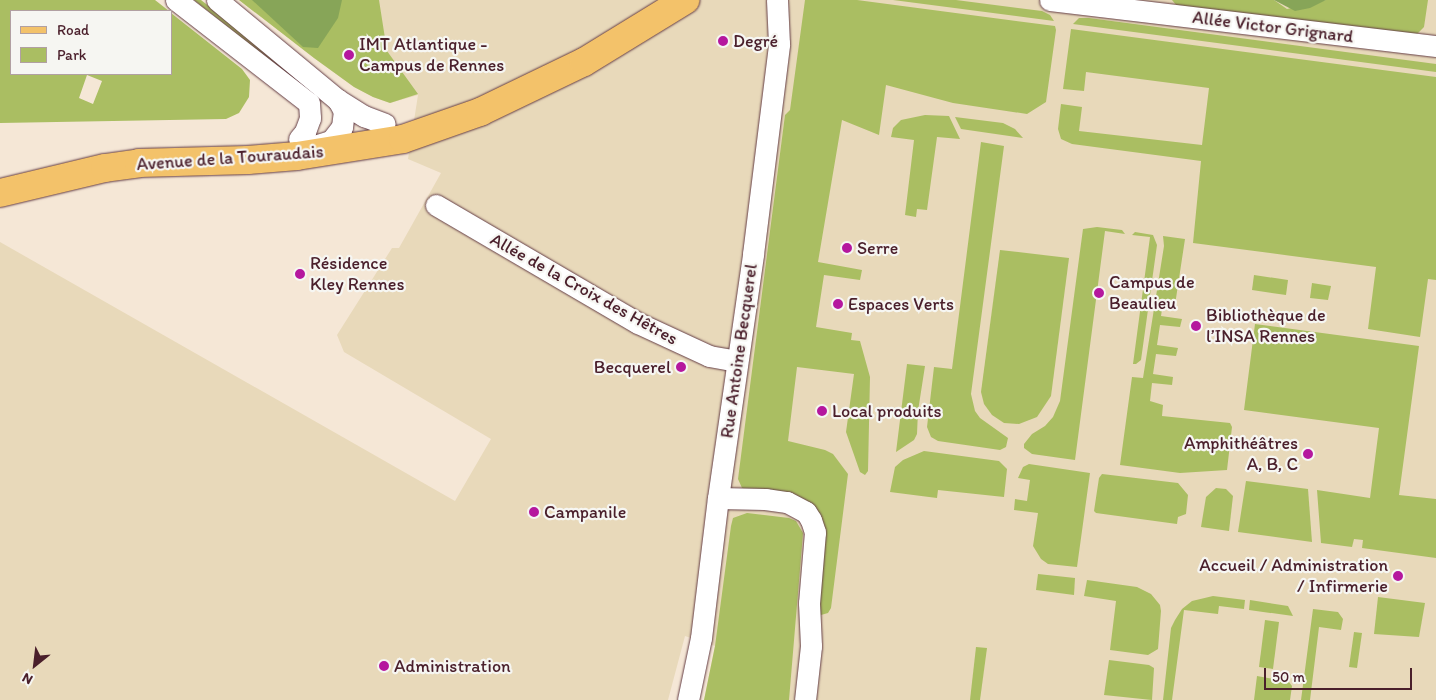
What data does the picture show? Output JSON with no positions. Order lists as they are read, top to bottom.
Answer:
{
  "streets": {
    "main road": ["Avenue de la Touraudais"],
    "street": ["Allée Victor Grignard", "Allée de la Croix des Hêtres", "Rue Antoine Becquerel"]
  },
  "crossings": [
    ["Allée de la Croix des Hêtres", "Rue Antoine Becquerel"]
  ],
  "places": [
    "Degré",
    "IMT Atlantique - Campus de Rennes",
    "Serre",
    "Résidence Kley Rennes",
    "Campus de Beaulieu",
    "Espaces Verts",
    "Bibliothèque de l’INSA Rennes",
    "Becquerel",
    "Local produits",
    "Amphithéâtres A, B, C",
    "Campanile",
    "Accueil / Administration / Infirmerie",
    "Administration"
  ],
  "legend": ["Road", "Park"],
  "scale_bar": "50 m",
  "north": "bottom left"
}
